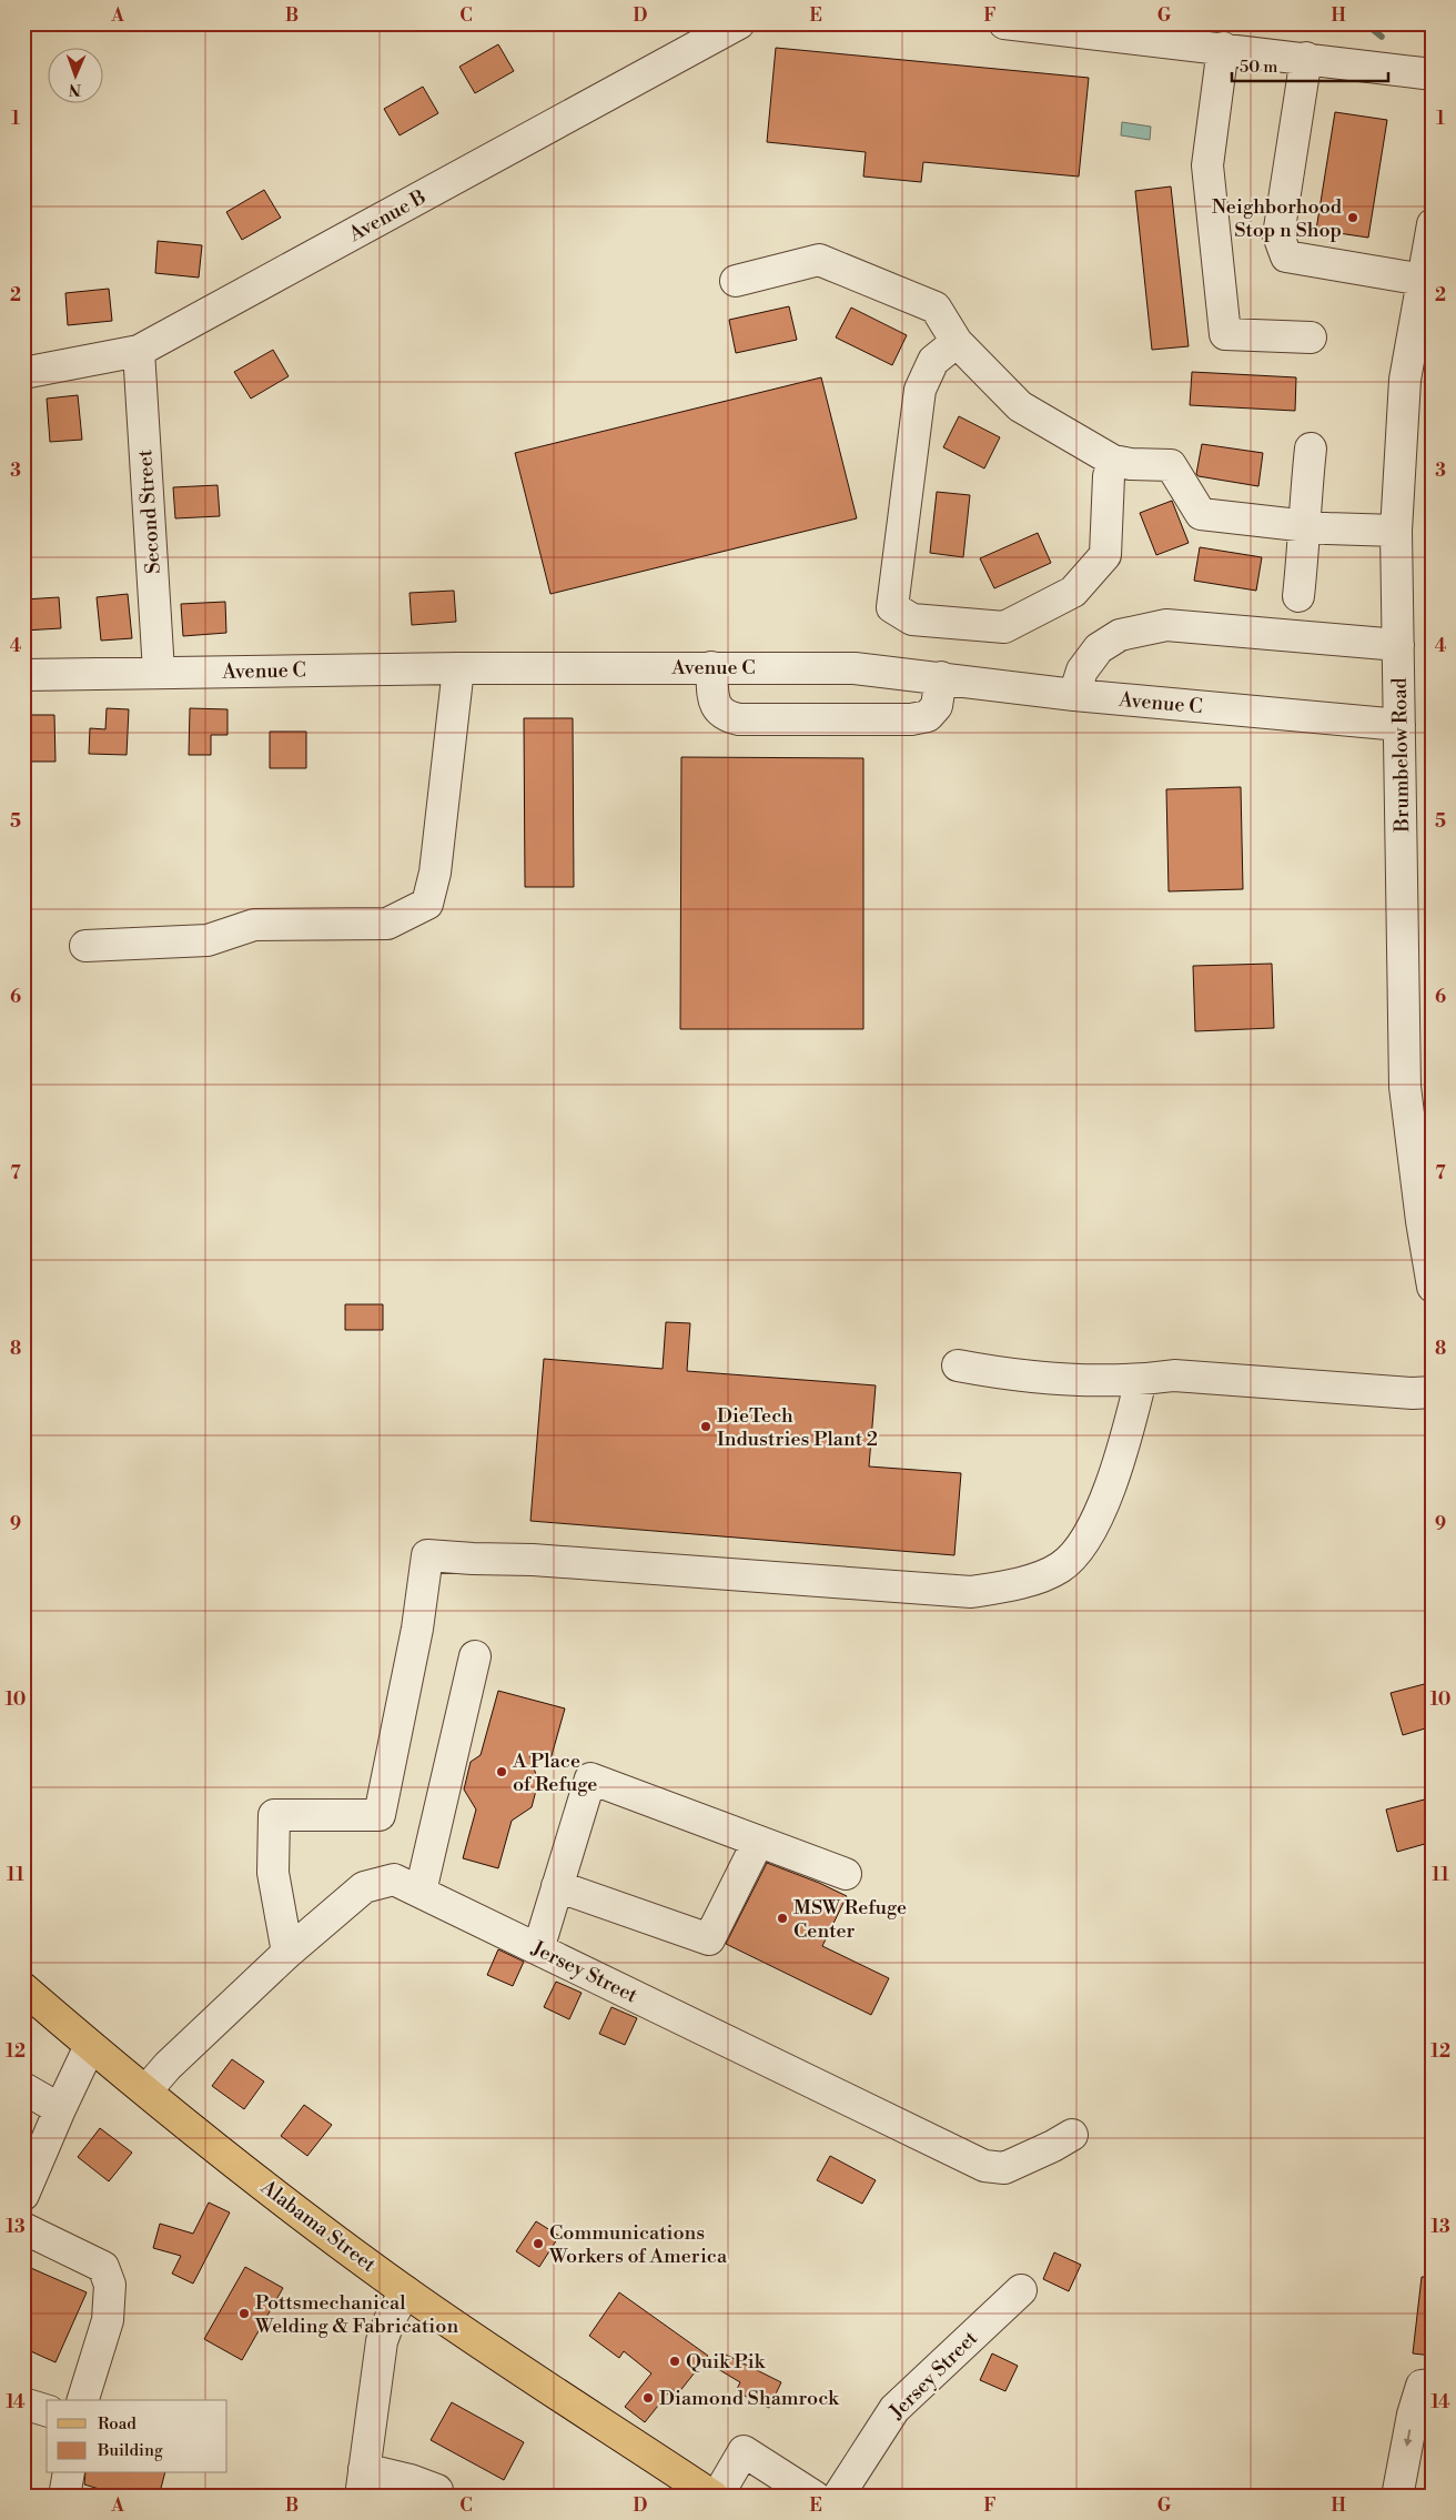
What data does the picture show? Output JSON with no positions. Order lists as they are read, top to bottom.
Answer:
{
  "streets": {
    "main road": ["Alabama Street"],
    "street": [
      "Avenue B",
      "Second Street",
      "Avenue C",
      "Brumbelow Road",
      "Jersey Street"
    ]
  },
  "crossings": [
    ["Avenue B", "Second Street"],
    ["Second Street", "Avenue C"],
    ["Avenue C", "Brumbelow Road"],
    ["Jersey Street", "Alabama Street"]
  ],
  "places": [
    "Neighborhood Stop n Shop",
    "DieTech Industries Plant 2",
    "A Place of Refuge",
    "MSW Refuge Center",
    "Communications Workers of America",
    "Pottsmechanical Welding & Fabrication",
    "Quik Pik",
    "Diamond Shamrock"
  ],
  "legend": ["Road", "Building"],
  "scale_bar": "50 m",
  "north": "bottom",
  "grid": {
    "columns": [
      "A",
      "B",
      "C",
      "D",
      "E",
      "F",
      "G",
      "H"
    ],
    "rows": [
      "1",
      "2",
      "3",
      "4",
      "5",
      "6",
      "7",
      "8",
      "9",
      "10",
      "11",
      "12",
      "13",
      "14"
    ]
  }
}
